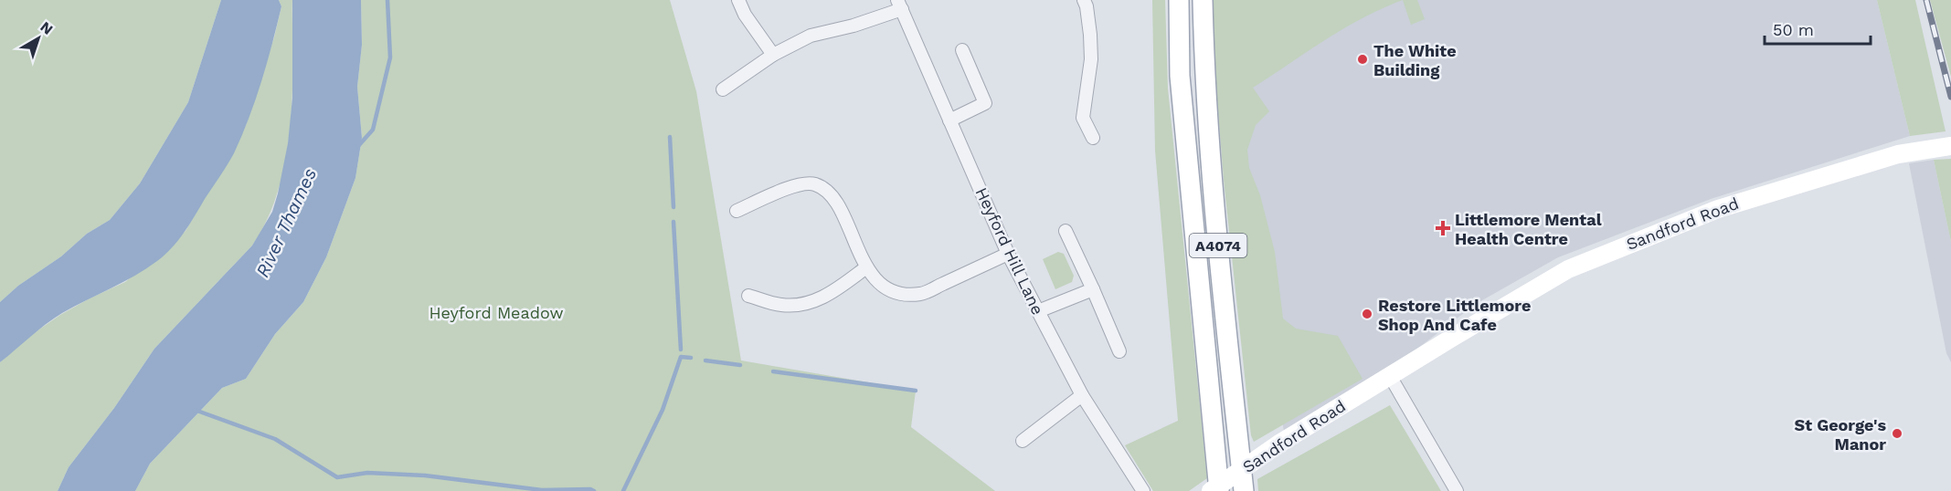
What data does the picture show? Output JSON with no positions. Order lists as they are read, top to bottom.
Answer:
{
  "streets": {
    "main road": ["A4074"],
    "street": ["Sandford Road", "Heyford Hill Lane"]
  },
  "water": ["River Thames"],
  "parks": ["Heyford Meadow"],
  "places": {
    "other": ["The White Building", "Restore Littlemore Shop And Cafe", "St George's Manor"],
    "health": ["Littlemore Mental Health Centre"]
  },
  "scale_bar": "50 m",
  "north": "top right"
}
